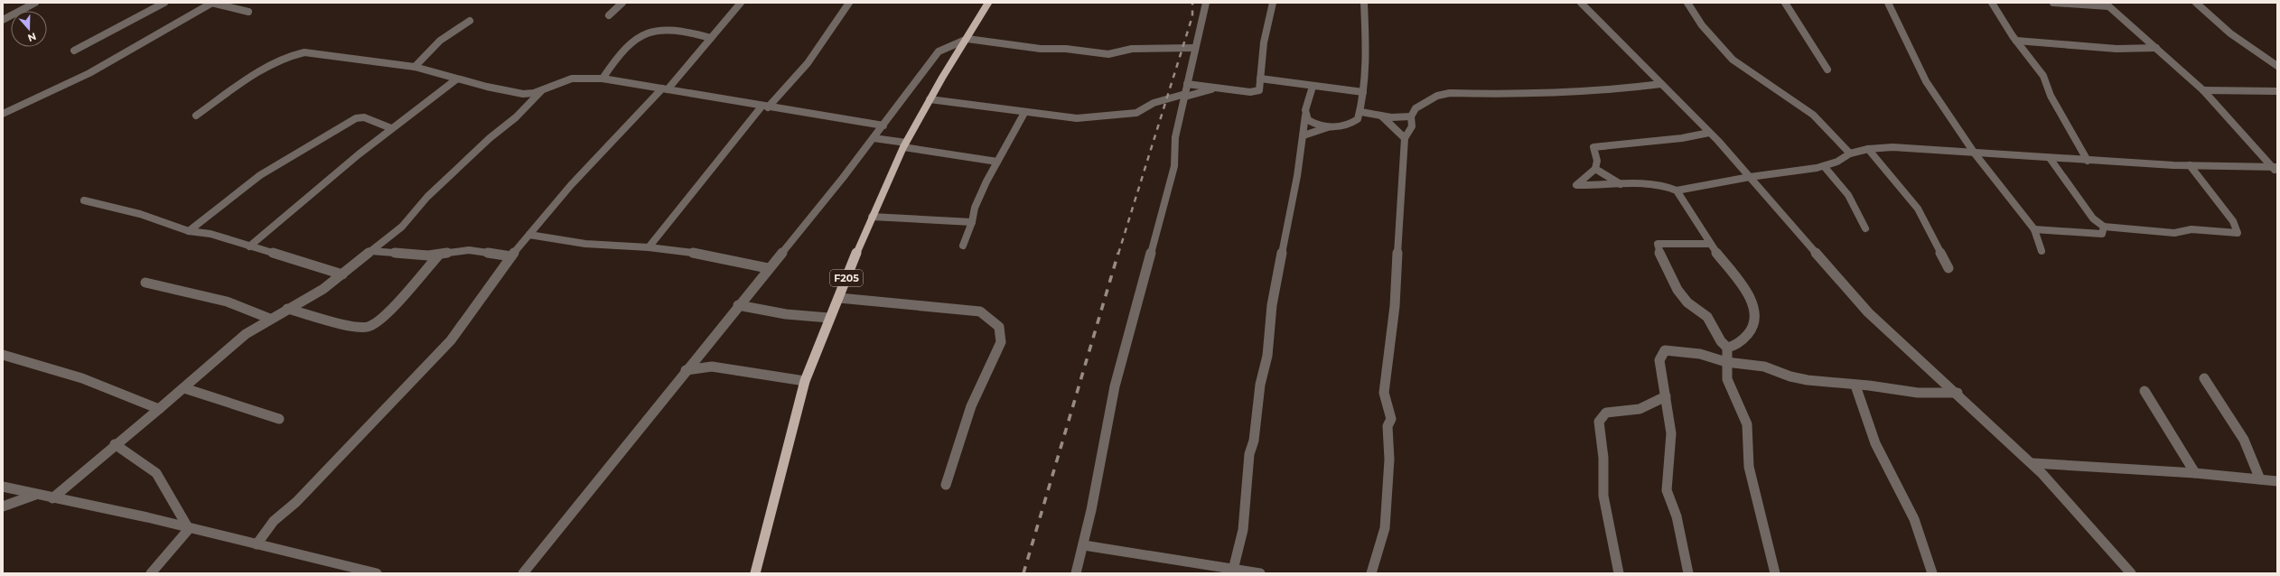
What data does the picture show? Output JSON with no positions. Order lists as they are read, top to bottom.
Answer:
{
  "streets": {
    "main road": ["F205"]
  },
  "north": "bottom"
}
